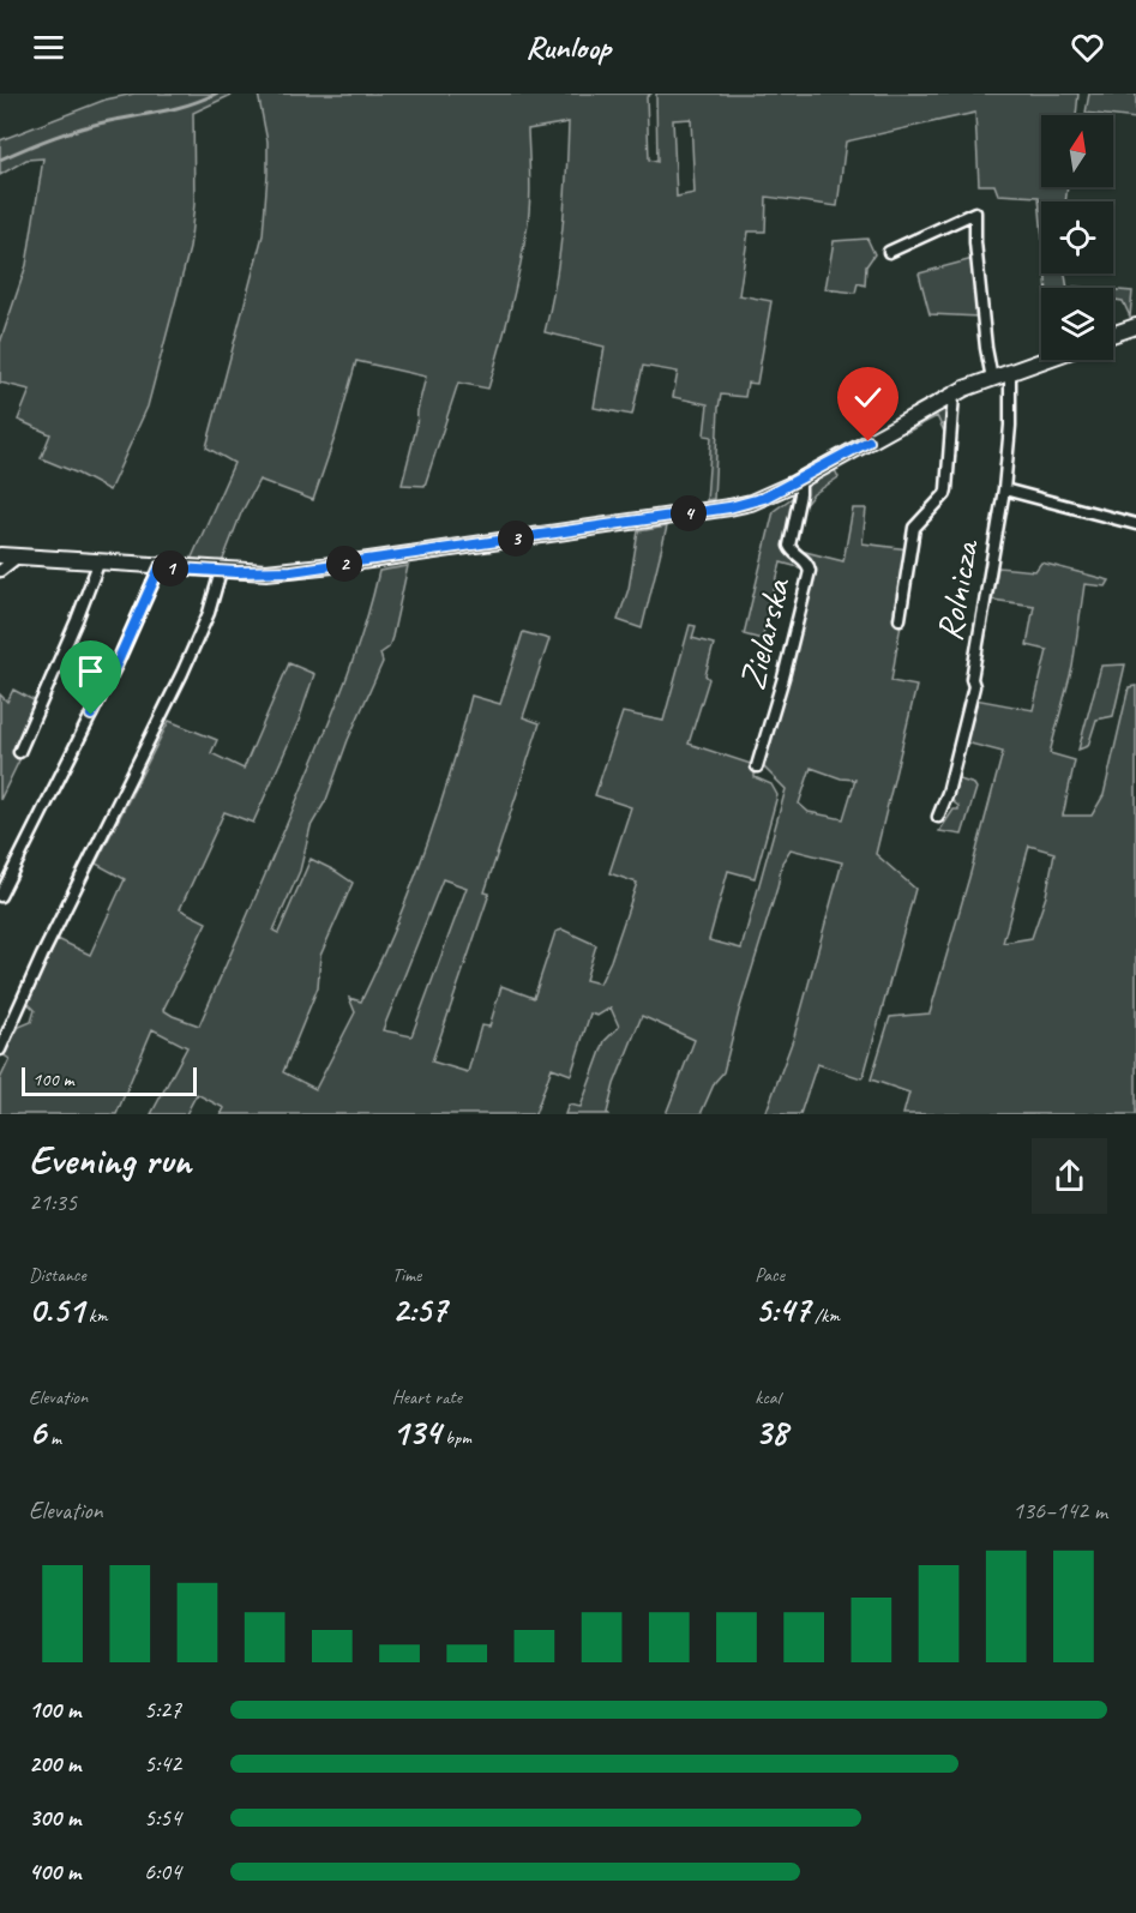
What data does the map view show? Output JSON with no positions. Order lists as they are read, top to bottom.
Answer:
{
  "streets": {
    "street": ["Rolnicza", "Zielarska"]
  },
  "scale_bar": "100 m",
  "north": "top",
  "page": {
    "header": "Runloop",
    "pins": [
      "4",
      "3",
      "2",
      "1"
    ],
    "scale": "100 m",
    "heading": ["Evening run", "21:35"],
    "stats": [
      ["Distance", "0.51 km"],
      ["Time", "2:57"],
      ["Pace", "5:47 /km"],
      ["Elevation", "6 m"],
      ["Heart rate", "134 bpm"],
      ["kcal", "38"]
    ],
    "chart": ["Elevation", "136–142 m"],
    "list": [
      {
        "name": "100 m",
        "note": "5:27"
      },
      {
        "name": "200 m",
        "note": "5:42"
      },
      {
        "name": "300 m",
        "note": "5:54"
      },
      {
        "name": "400 m",
        "note": "6:04"
      }
    ]
  }
}
